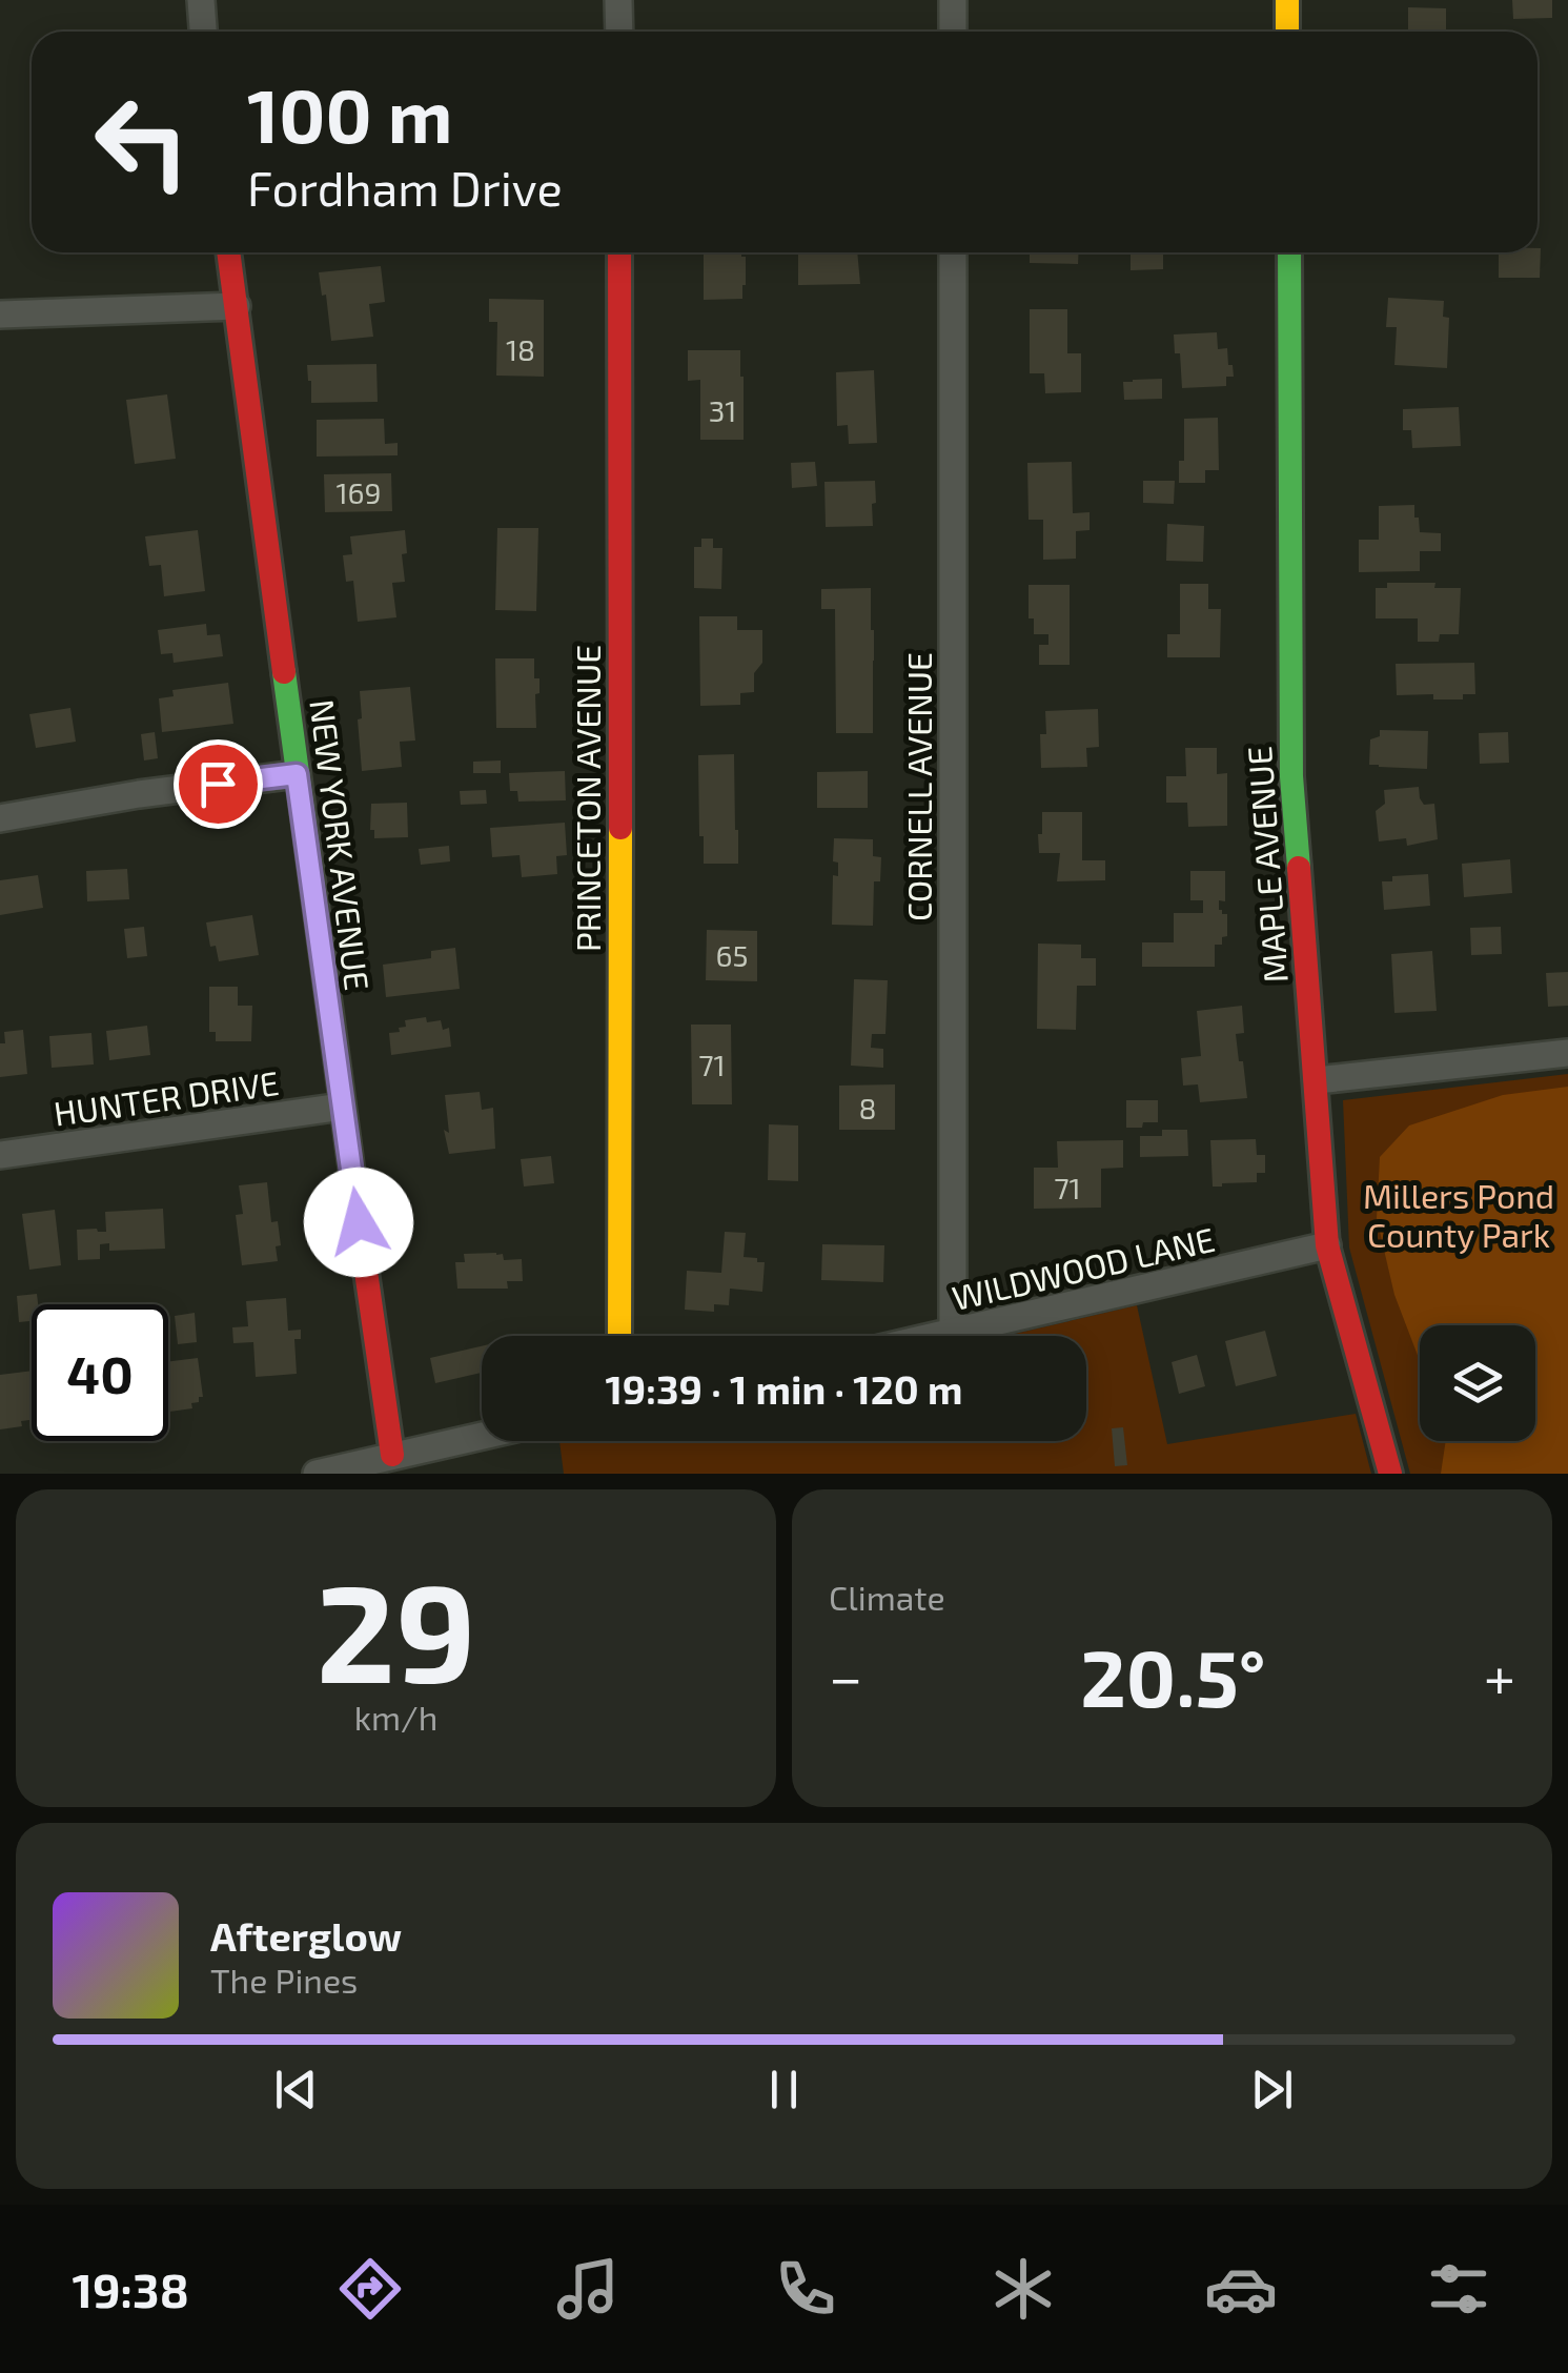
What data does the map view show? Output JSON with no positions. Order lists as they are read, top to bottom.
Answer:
{
  "streets": {
    "street": [
      "CORNELL AVENUE",
      "PRINCETON AVENUE",
      "NEW YORK AVENUE",
      "MAPLE AVENUE",
      "HUNTER DRIVE",
      "WILDWOOD LANE"
    ]
  },
  "crossings": [
    ["CORNELL AVENUE", "WILDWOOD LANE"],
    ["NEW YORK AVENUE", "HUNTER DRIVE"],
    ["MAPLE AVENUE", "WILDWOOD LANE"]
  ],
  "parks": ["Millers Pond County Park"],
  "house_numbers": [
    "18",
    "31",
    "169",
    "65",
    "71",
    "8",
    "71"
  ],
  "page": {
    "turn": ["100 m", "Fordham Drive"],
    "limit": "40",
    "trip": "19:39 · 1 min · 120 m",
    "tile": [
      ["29", "km/h"],
      "Climate"
    ],
    "heat": ["−", "20.5°", "+"],
    "song": ["Afterglow", "The Pines"],
    "tabs": "19:38"
  }
}
